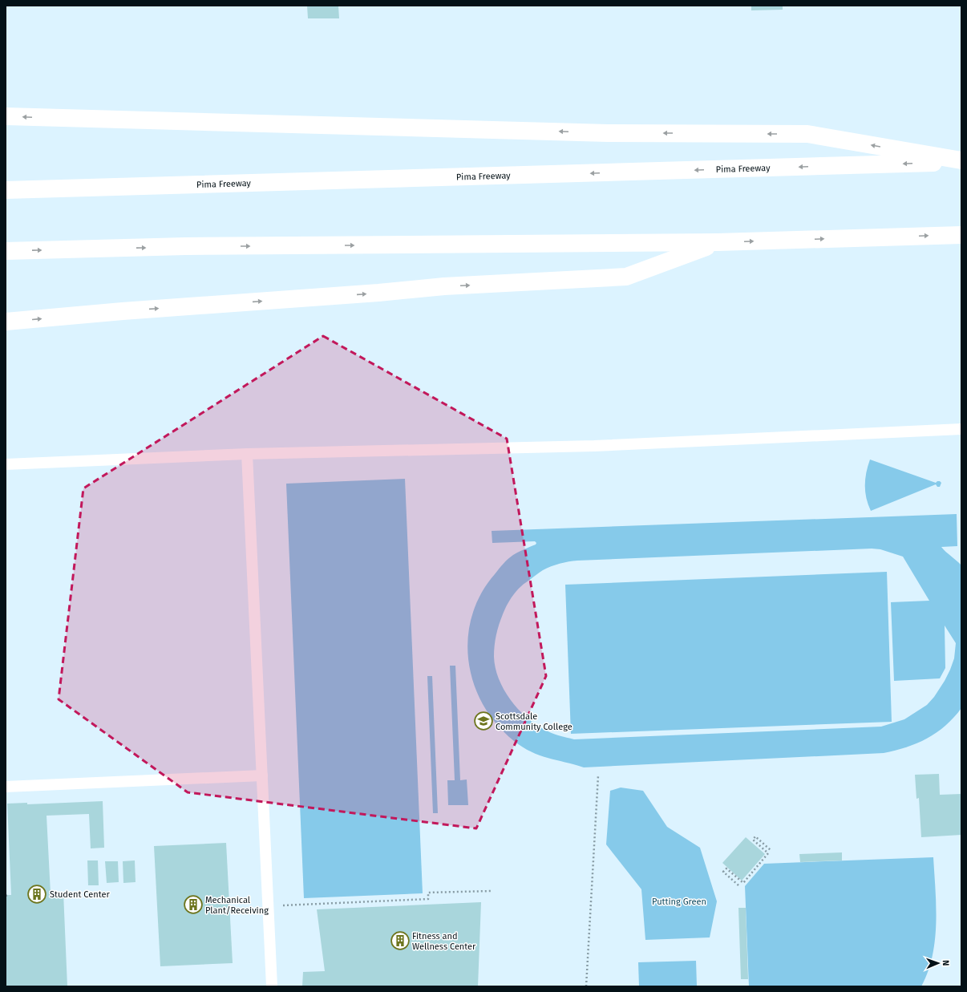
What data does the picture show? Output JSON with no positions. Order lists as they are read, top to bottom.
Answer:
{
  "streets": {
    "highway": ["Pima Freeway"]
  },
  "parks": ["Putting Green"],
  "places": {
    "school or university": ["Scottsdale Community College"],
    "building": ["Student Center", "Mechanical Plant/Receiving", "Fitness and Wellness Center"]
  },
  "north": "right"
}
